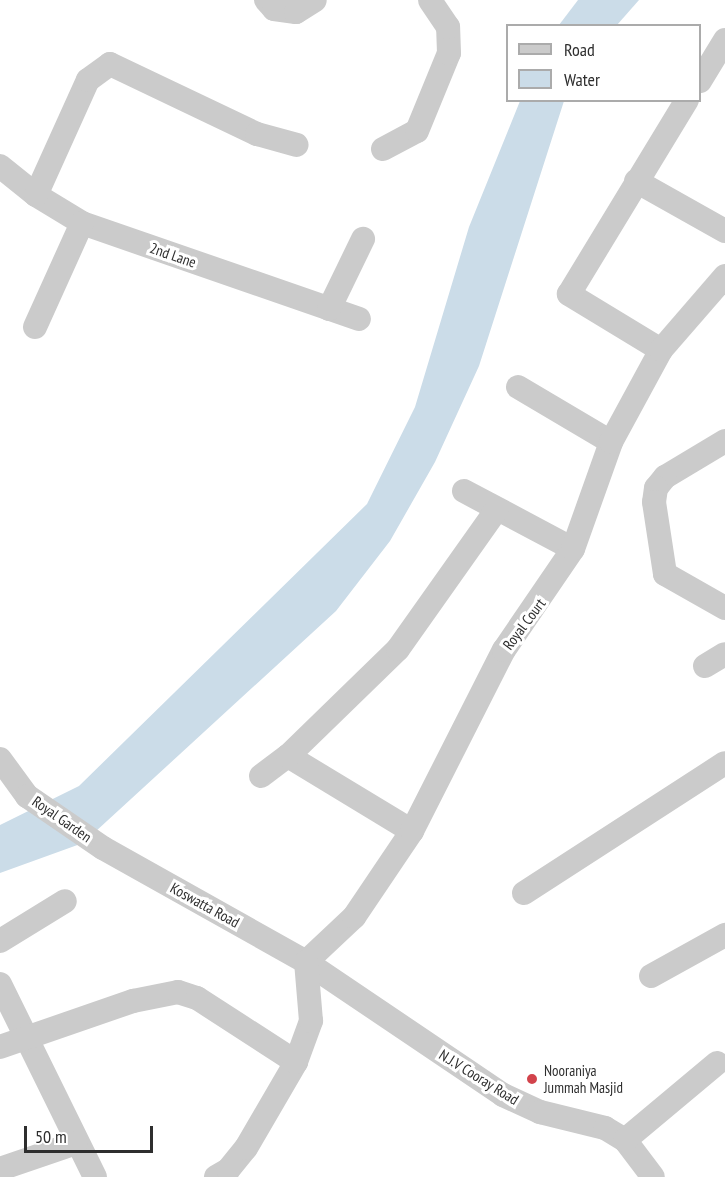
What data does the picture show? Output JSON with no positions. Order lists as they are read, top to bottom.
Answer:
{
  "streets": {
    "street": [
      "2nd Lane",
      "Royal Court",
      "Royal Garden",
      "Koswatta Road",
      "N.J.V Cooray Road"
    ]
  },
  "crossings": [
    ["Royal Court", "Koswatta Road"],
    ["Royal Garden", "Koswatta Road"],
    ["Koswatta Road", "N.J.V Cooray Road"]
  ],
  "places": ["Nooraniya Jummah Masjid"],
  "legend": ["Road", "Water"],
  "scale_bar": "50 m"
}
